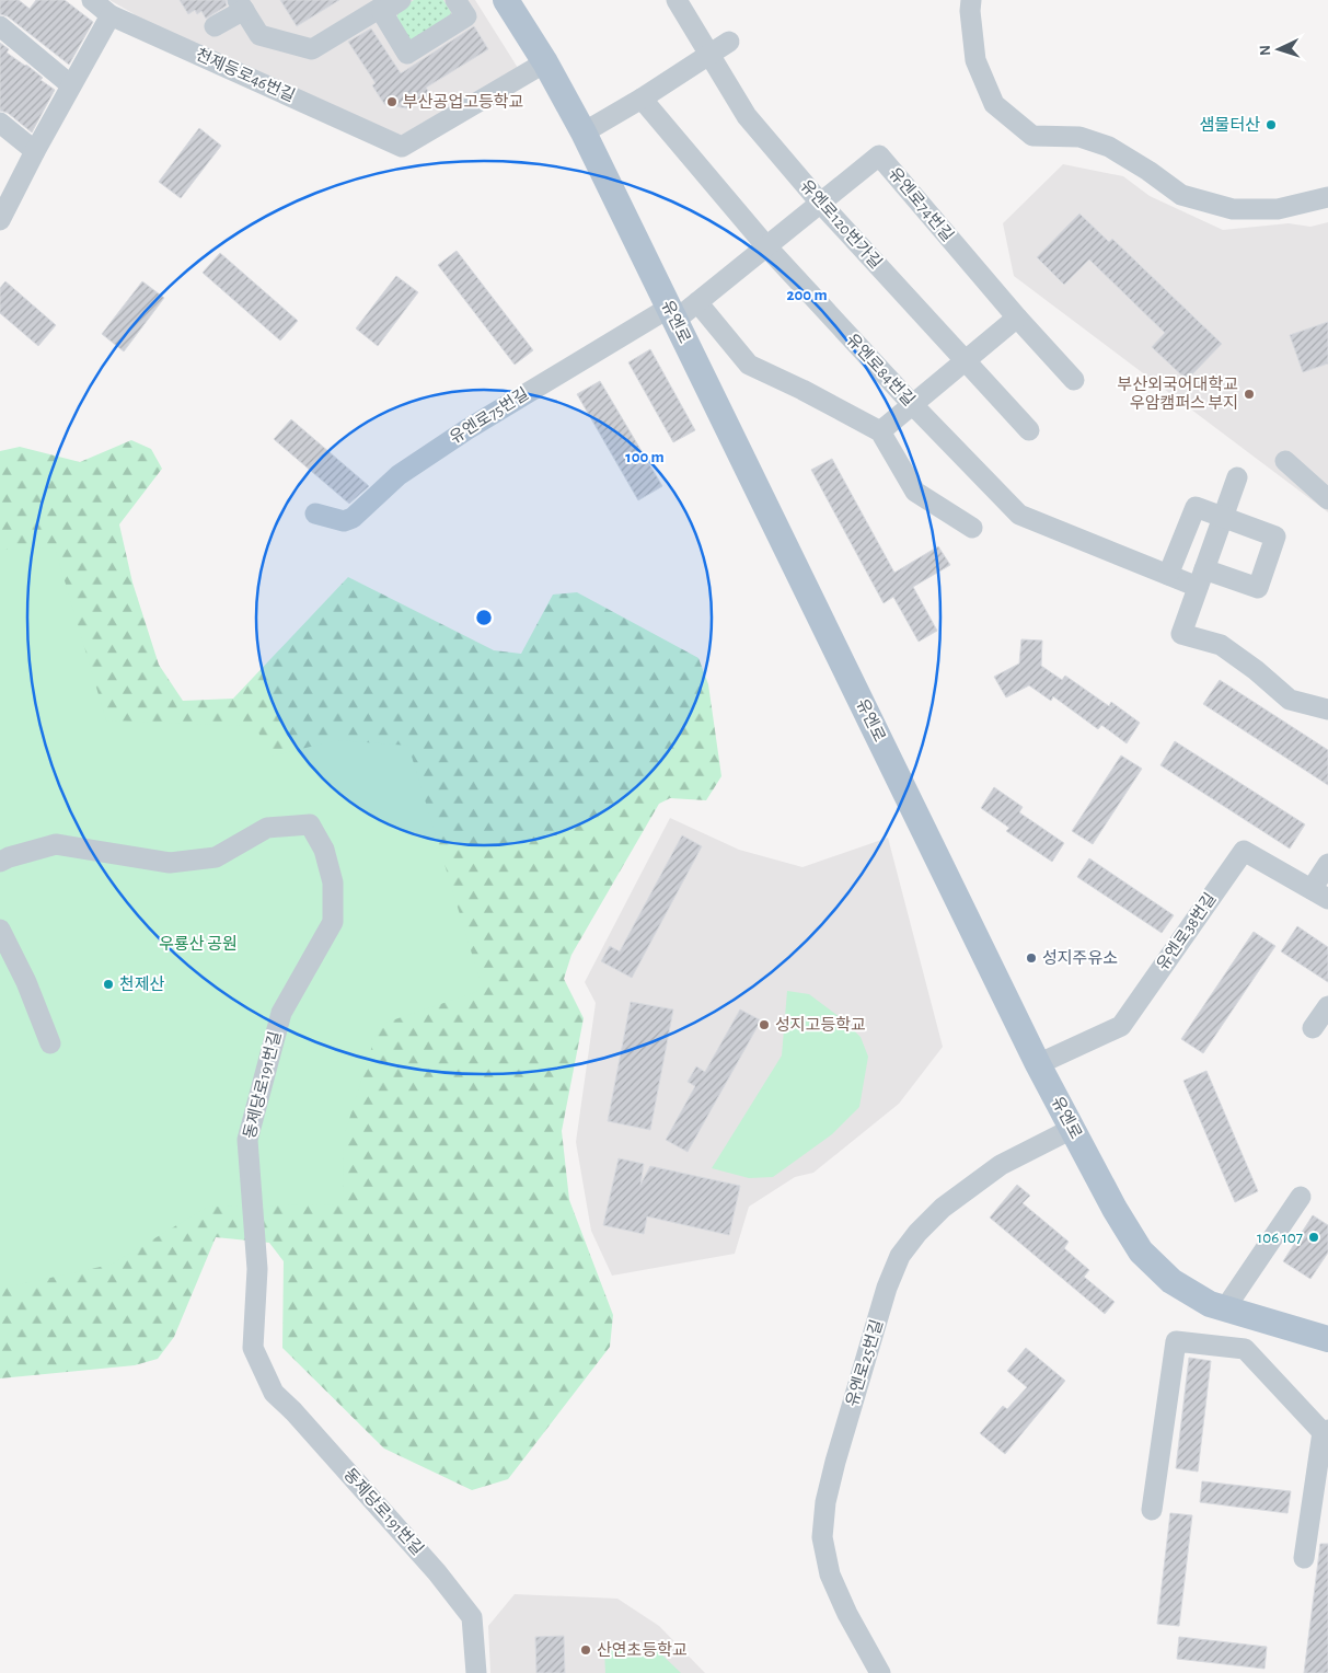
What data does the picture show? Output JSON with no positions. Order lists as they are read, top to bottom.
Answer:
{
  "streets": {
    "main road": ["유엔로"],
    "street": [
      "천제등로46번길",
      "유엔로74번길",
      "유엔로120번가길",
      "유엔로84번길",
      "유엔로75번길",
      "유엔로38번길",
      "동제당로191번길",
      "유엔로25번길"
    ]
  },
  "crossings": [
    ["천제등로46번길", "유엔로"],
    ["유엔로74번길", "유엔로120번가길"],
    ["유엔로74번길", "유엔로"],
    ["유엔로74번길", "유엔로84번길"],
    ["유엔로74번길", "유엔로75번길"],
    ["유엔로", "유엔로75번길"],
    ["유엔로", "유엔로38번길"],
    ["유엔로", "유엔로25번길"]
  ],
  "parks": ["우룡산 공원"],
  "places": [
    "부산공업고등학교",
    "샘물터산",
    "부산외국어대학교 우암캠퍼스 부지",
    "성지주유소",
    "천제산",
    "성지고등학교",
    "106 107",
    "산연초등학교"
  ],
  "north": "left",
  "rings": ["200 m", "100 m"]
}
